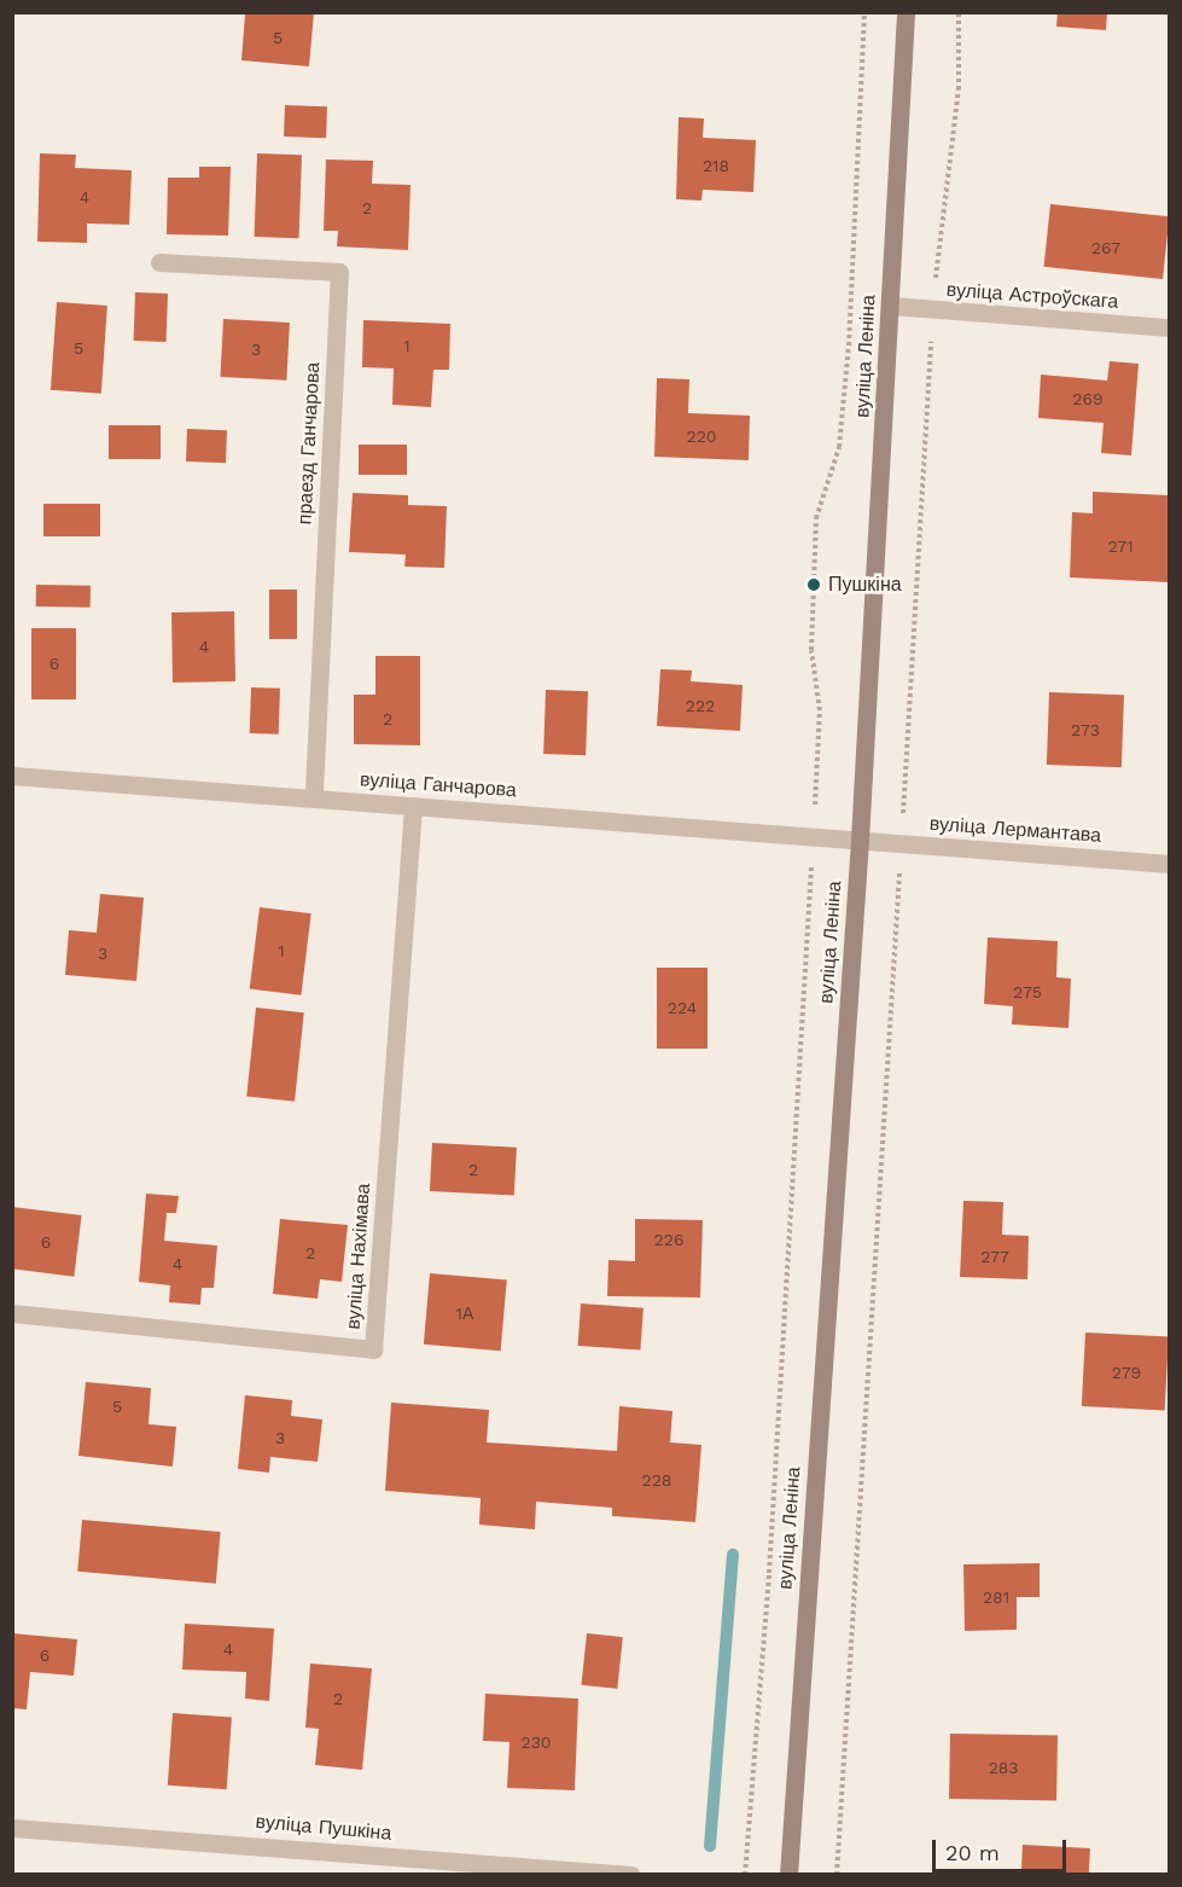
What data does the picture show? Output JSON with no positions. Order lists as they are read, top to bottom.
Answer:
{
  "streets": {
    "main road": ["вуліца Леніна"],
    "street": [
      "вуліца Астроўскага",
      "праезд Ганчарова",
      "вуліца Ганчарова",
      "вуліца Лермантава",
      "вуліца Нахімава",
      "вуліца Пушкіна"
    ]
  },
  "crossings": [
    ["вуліца Астроўскага", "вуліца Леніна"],
    ["вуліца Леніна", "вуліца Ганчарова"],
    ["вуліца Леніна", "вуліца Лермантава"],
    ["праезд Ганчарова", "вуліца Ганчарова"],
    ["вуліца Ганчарова", "вуліца Лермантава"],
    ["вуліца Ганчарова", "вуліца Нахімава"]
  ],
  "places": ["Пушкіна"],
  "house_numbers": [
    "5",
    "218",
    "4",
    "2",
    "267",
    "1",
    "5",
    "3",
    "269",
    "220",
    "271",
    "4",
    "6",
    "222",
    "2",
    "273",
    "1",
    "3",
    "275",
    "224",
    "2",
    "226",
    "6",
    "2",
    "277",
    "4",
    "1А",
    "279",
    "5",
    "3",
    "228",
    "281",
    "4",
    "6",
    "2",
    "230",
    "283"
  ],
  "scale_bar": "20 m"
}
